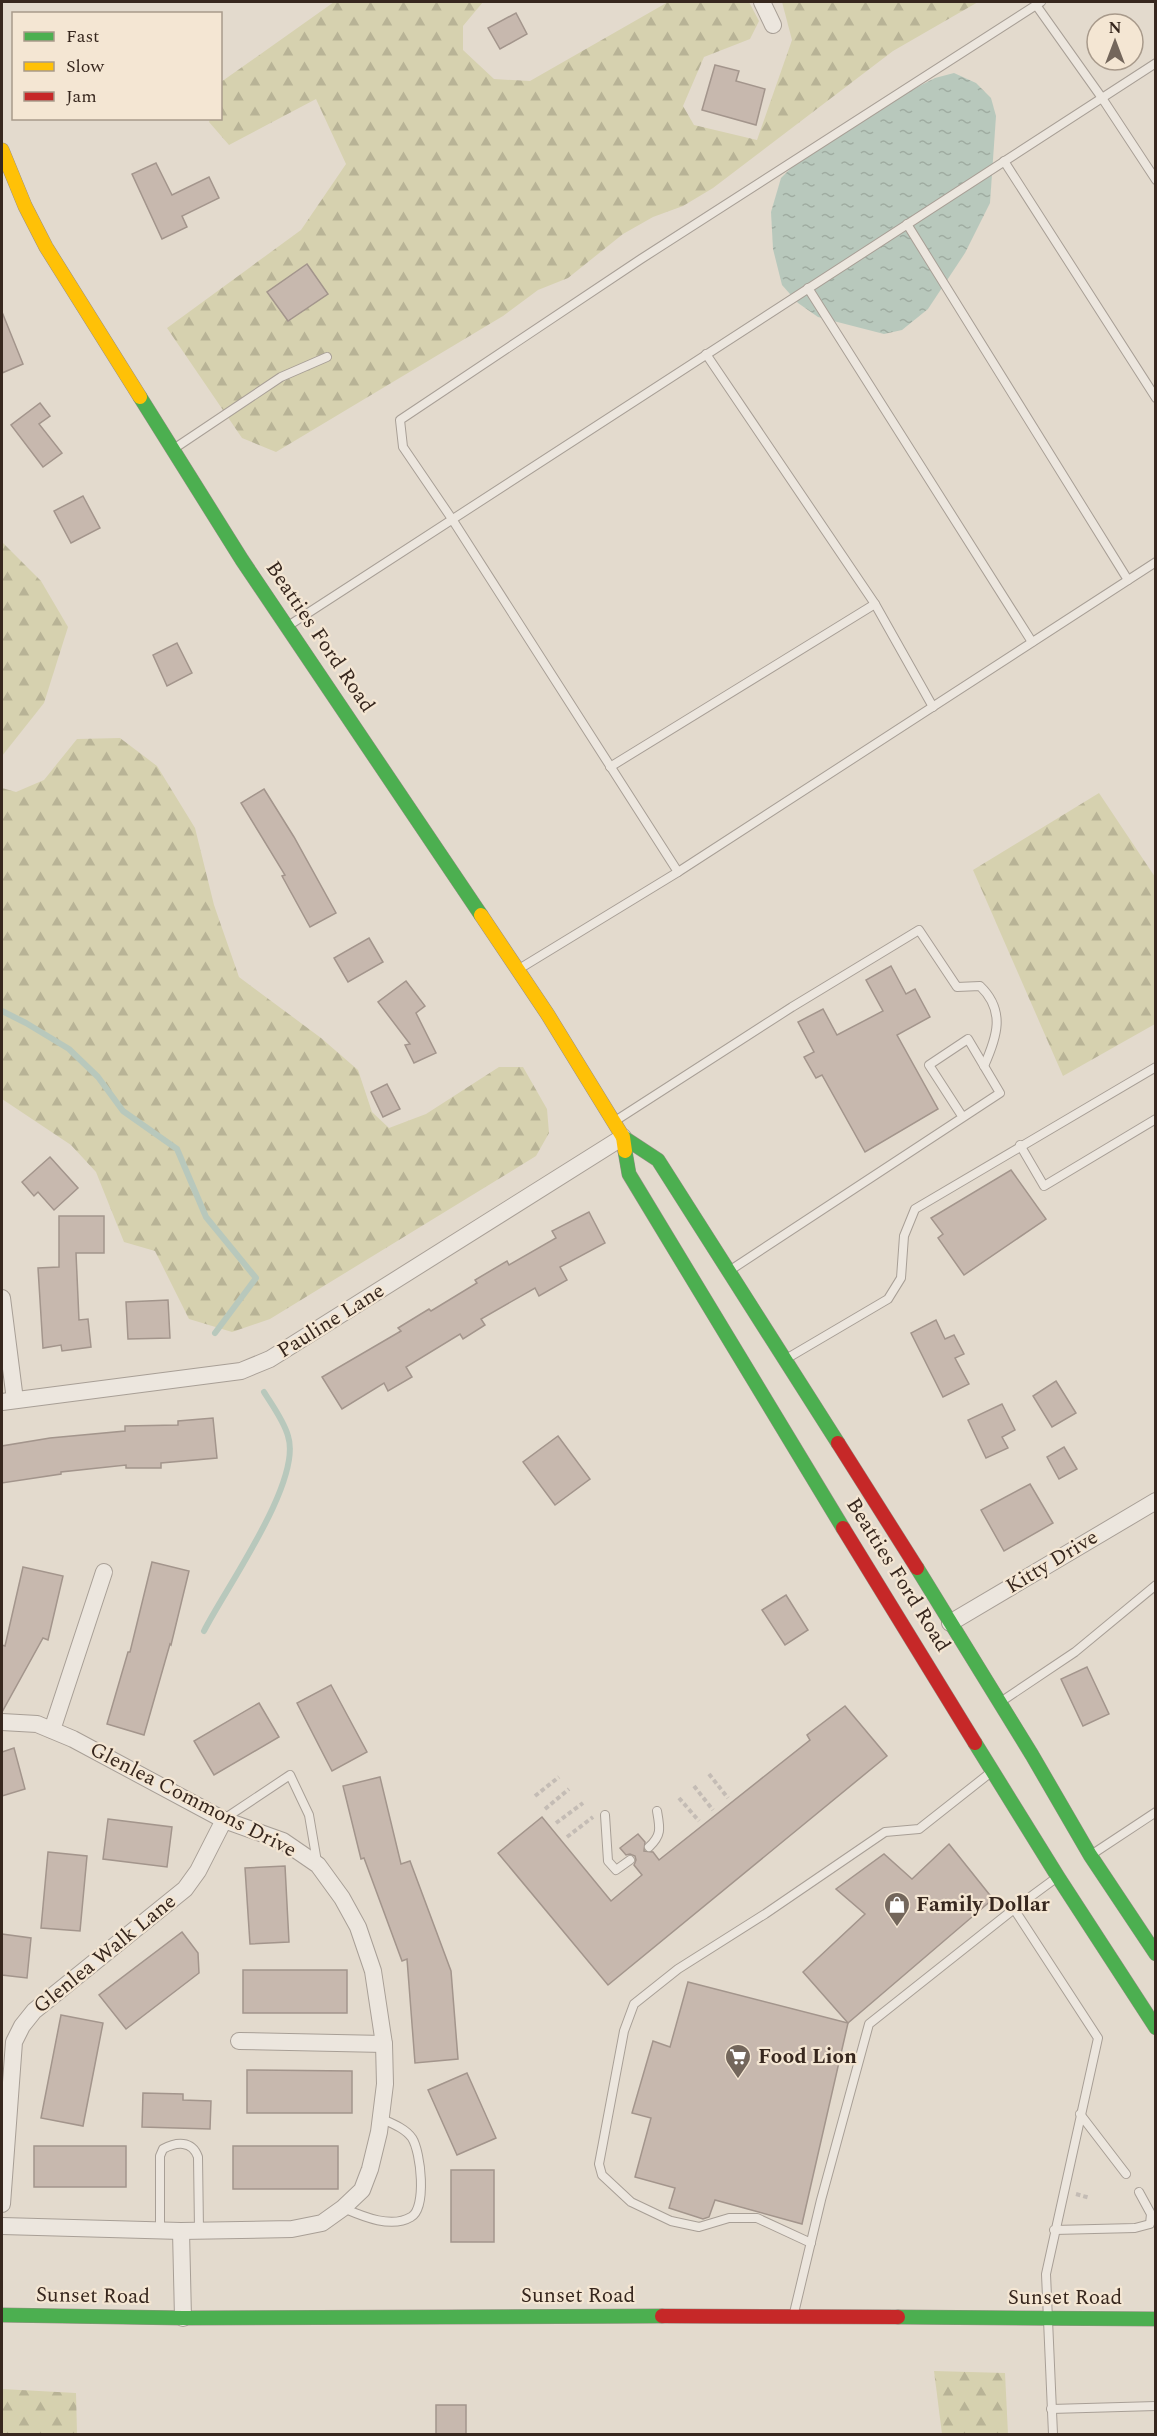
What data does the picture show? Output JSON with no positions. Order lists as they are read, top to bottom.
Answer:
{
  "streets": {
    "main road": ["Beatties Ford Road", "Sunset Road"],
    "street": [
      "Pauline Lane",
      "Kitty Drive",
      "Glenlea Commons Drive",
      "Glenlea Walk Lane"
    ]
  },
  "crossings": [
    ["Beatties Ford Road", "Pauline Lane"],
    ["Beatties Ford Road", "Kitty Drive"],
    ["Glenlea Commons Drive", "Glenlea Walk Lane"]
  ],
  "places": {
    "shop": ["Family Dollar"],
    "supermarket": ["Food Lion"]
  },
  "legend": ["Fast", "Slow", "Jam"],
  "north": "top"
}
